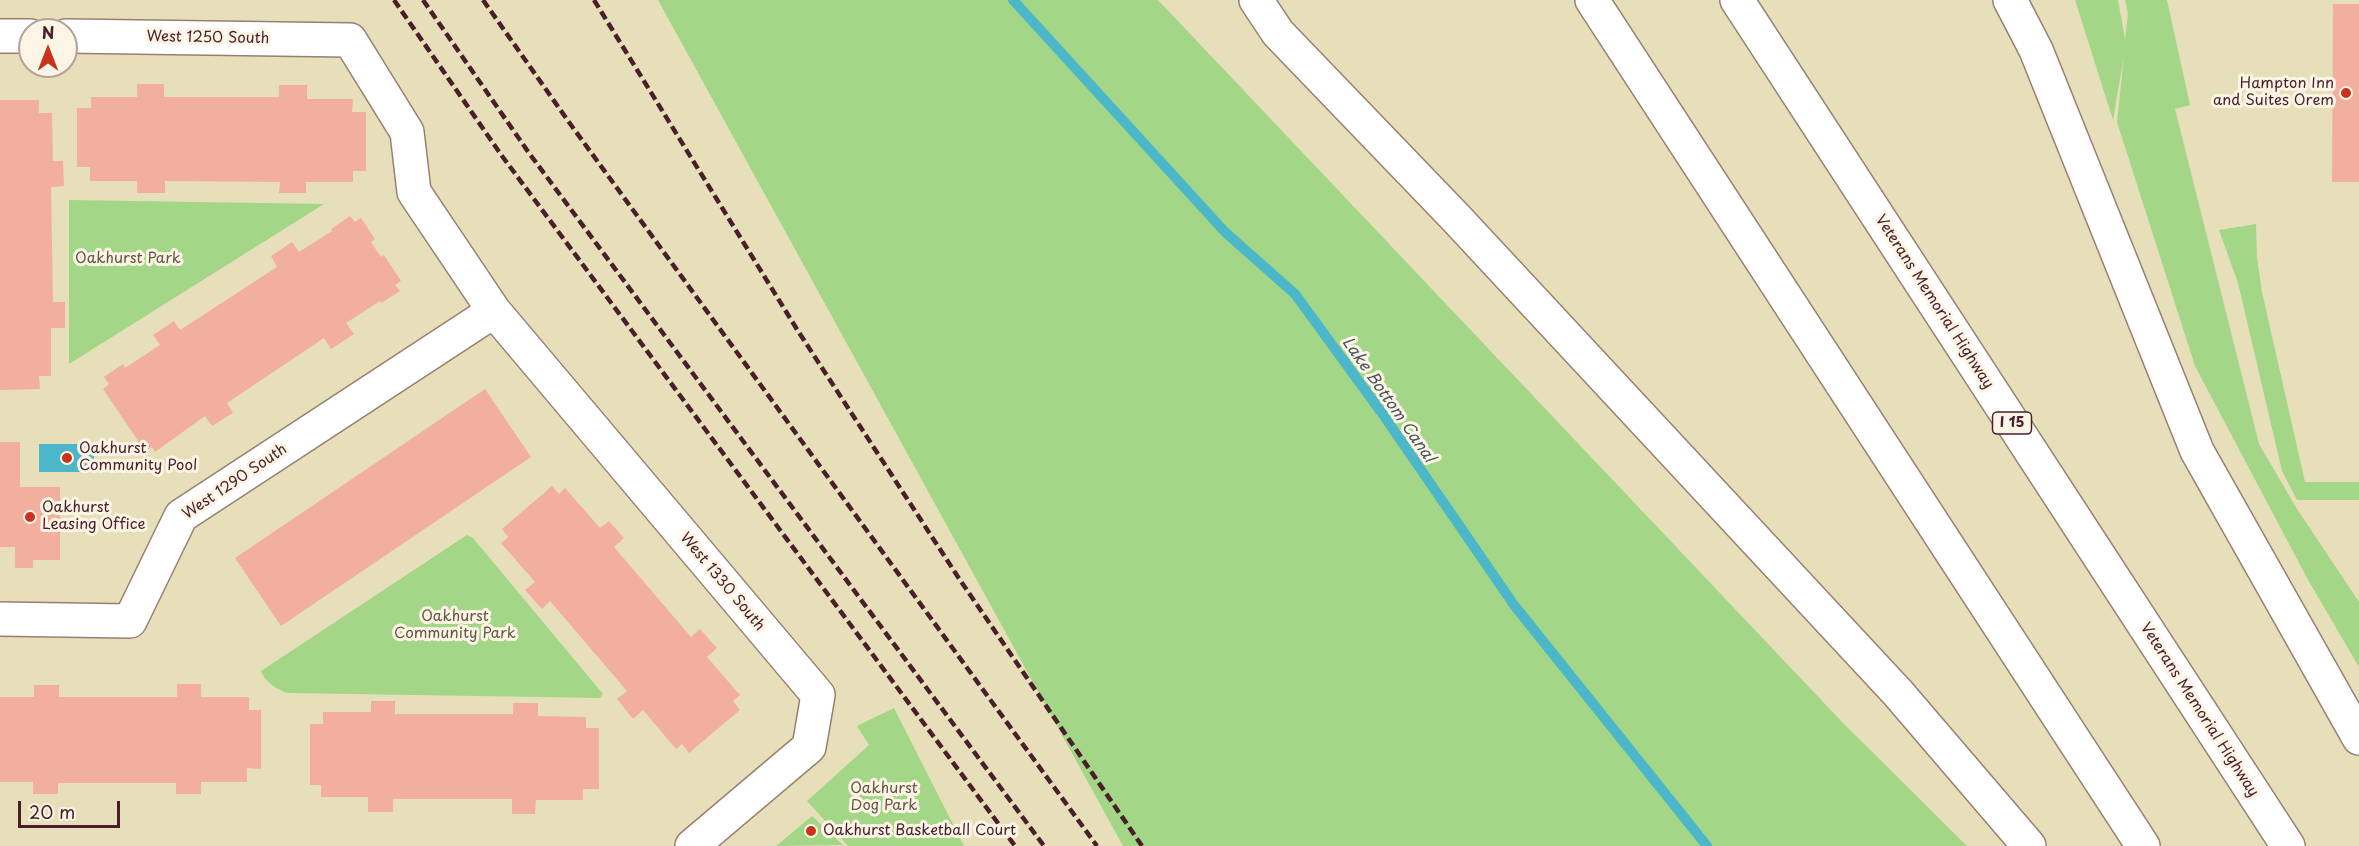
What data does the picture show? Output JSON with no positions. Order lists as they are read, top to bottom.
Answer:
{
  "streets": {
    "main road": [
      "West 1250 South",
      "Veterans Memorial Highway",
      "I 15",
      "West 1290 South",
      "West 1330 South"
    ]
  },
  "crossings": [
    ["West 1250 South", "West 1330 South"],
    ["West 1290 South", "West 1330 South"]
  ],
  "water": ["Lake Bottom Canal"],
  "parks": ["Oakhurst Park", "Oakhurst Community Park", "Oakhurst Dog Park"],
  "places": [
    "Hampton Inn and Suites Orem",
    "Oakhurst Community Pool",
    "Oakhurst Leasing Office",
    "Oakhurst Basketball Court"
  ],
  "scale_bar": "20 m",
  "north": "top"
}
